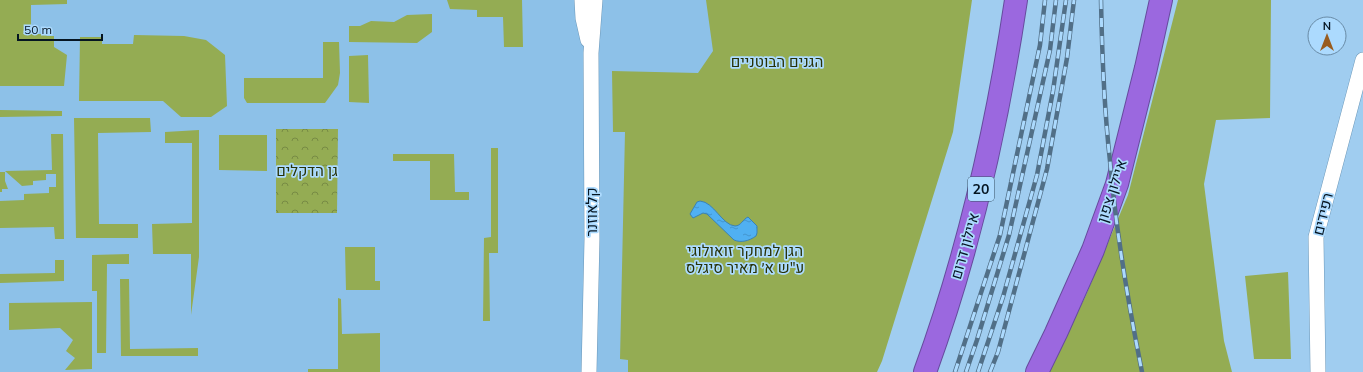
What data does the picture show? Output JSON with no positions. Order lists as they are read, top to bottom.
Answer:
{
  "streets": {
    "highway": ["20", "איילון צפון", "איילון דרום"],
    "street": ["קלאוזנר", "רפידים"]
  },
  "parks": ["הגנים הבוטניים", "גן הדקלים", "הגן למחקר זואולוגי ע\"ש א׳ מאיר סיגלס"],
  "scale_bar": "50 m",
  "north": "top"
}
